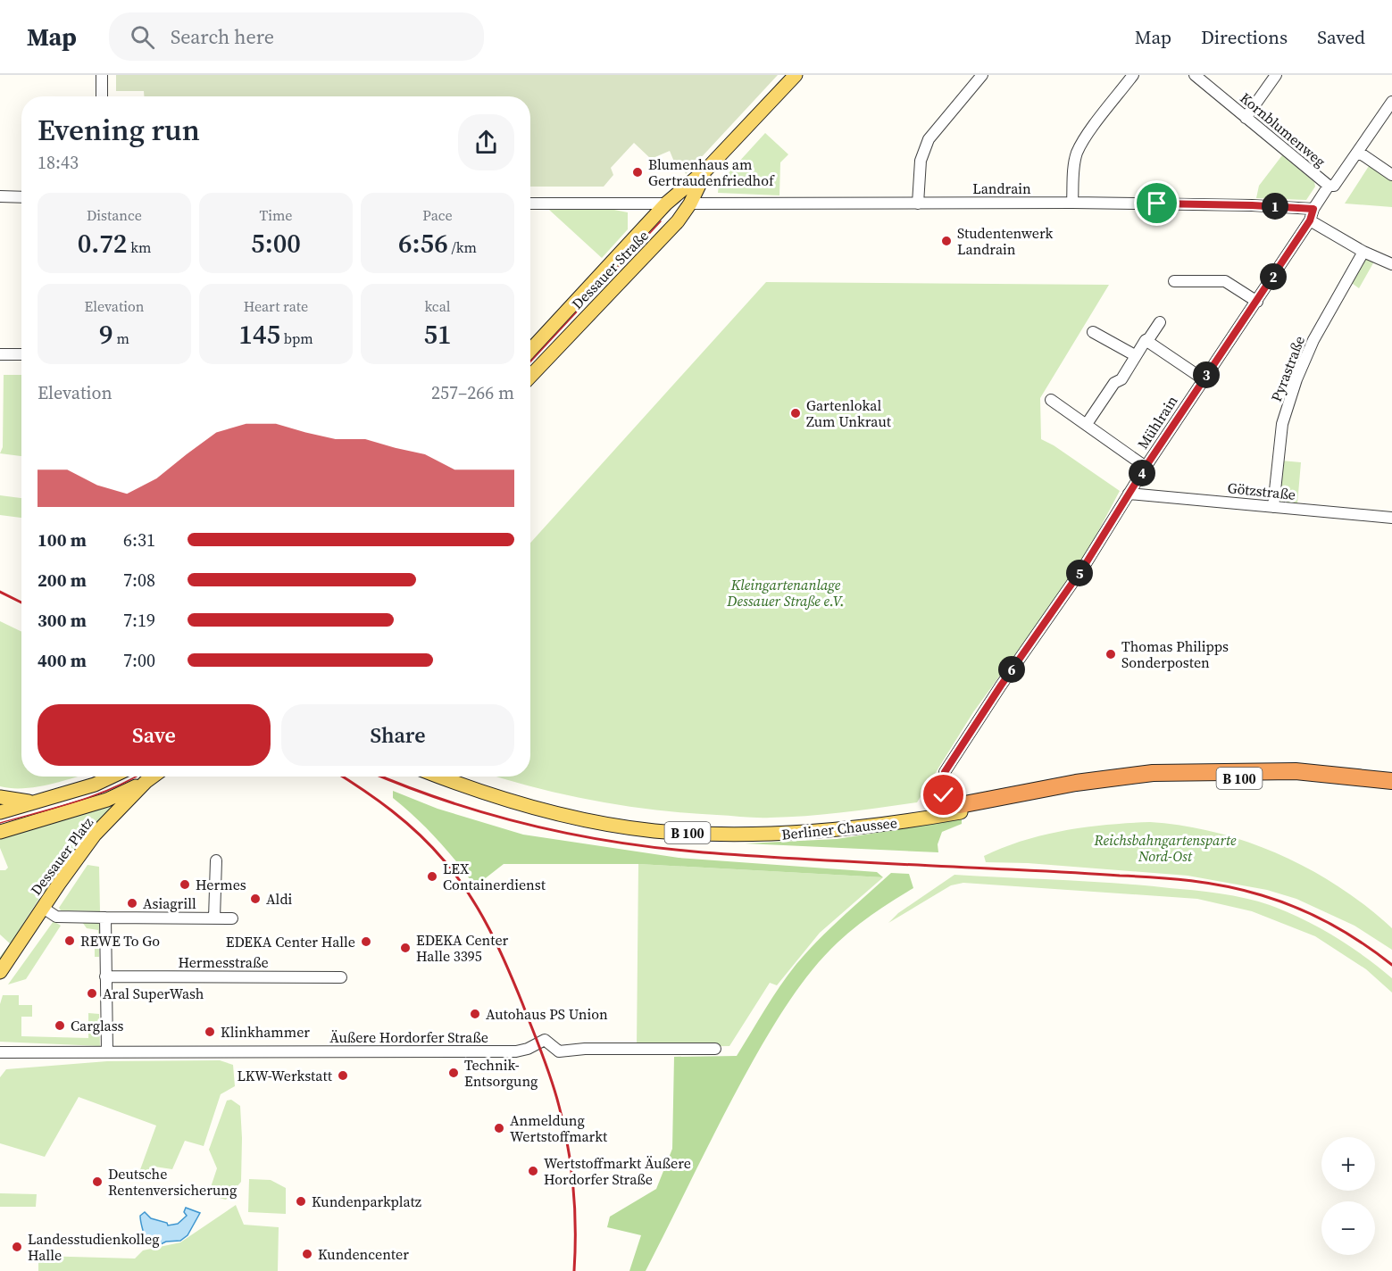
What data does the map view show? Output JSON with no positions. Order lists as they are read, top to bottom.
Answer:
{
  "streets": {
    "highway": ["B 100", "Berliner Chaussee"],
    "main road": ["Dessauer Straße", "Dessauer Platz"],
    "street": [
      "Kornblumenweg",
      "Landrain",
      "Pyrastraße",
      "Mühlrain",
      "Götzstraße",
      "Hermesstraße",
      "Äußere Hordorfer Straße"
    ]
  },
  "crossings": [
    ["Kornblumenweg", "Mühlrain"],
    ["Landrain", "Dessauer Straße"],
    ["Landrain", "Mühlrain"],
    ["Pyrastraße", "Götzstraße"],
    ["Mühlrain", "Götzstraße"]
  ],
  "parks": ["Kleingartenanlage Dessauer Straße e.V.", "Reichsbahngartensparte Nord-Ost"],
  "places": [
    "Blumenhaus am Gertraudenfriedhof",
    "Studentenwerk Landrain",
    "Gartenlokal Zum Unkraut",
    "Thomas Philipps Sonderposten",
    "LEX Containerdienst",
    "Hermes",
    "Aldi",
    "Asiagrill",
    "REWE To Go",
    "EDEKA Center Halle",
    "EDEKA Center Halle 3395",
    "Aral SuperWash",
    "Autohaus PS Union",
    "Carglass",
    "Klinkhammer",
    "Technik- Entsorgung",
    "LKW-Werkstatt",
    "Anmeldung Wertstoffmarkt",
    "Wertstoffmarkt Äußere Hordorfer Straße",
    "Deutsche Rentenversicherung",
    "Kundenparkplatz",
    "Landesstudienkolleg Halle",
    "Kundencenter"
  ],
  "page": {
    "header": "Map",
    "search": "Search here",
    "nav": ["Map", "Directions", "Saved"],
    "heading": ["Evening run", "18:43"],
    "stats": [
      ["Distance", "0.72 km"],
      ["Time", "5:00"],
      ["Pace", "6:56 /km"],
      ["Elevation", "9 m"],
      ["Heart rate", "145 bpm"],
      ["kcal", "51"]
    ],
    "pins": [
      "1",
      "2",
      "3",
      "4",
      "5",
      "6"
    ],
    "chart": ["Elevation", "257–266 m"],
    "list": [
      {
        "name": "100 m",
        "note": "6:31"
      },
      {
        "name": "200 m",
        "note": "7:08"
      },
      {
        "name": "300 m",
        "note": "7:19"
      },
      {
        "name": "400 m",
        "note": "7:00"
      }
    ],
    "buttons": ["Save", "Share"],
    "map_buttons": ["+", "−"]
  }
}
